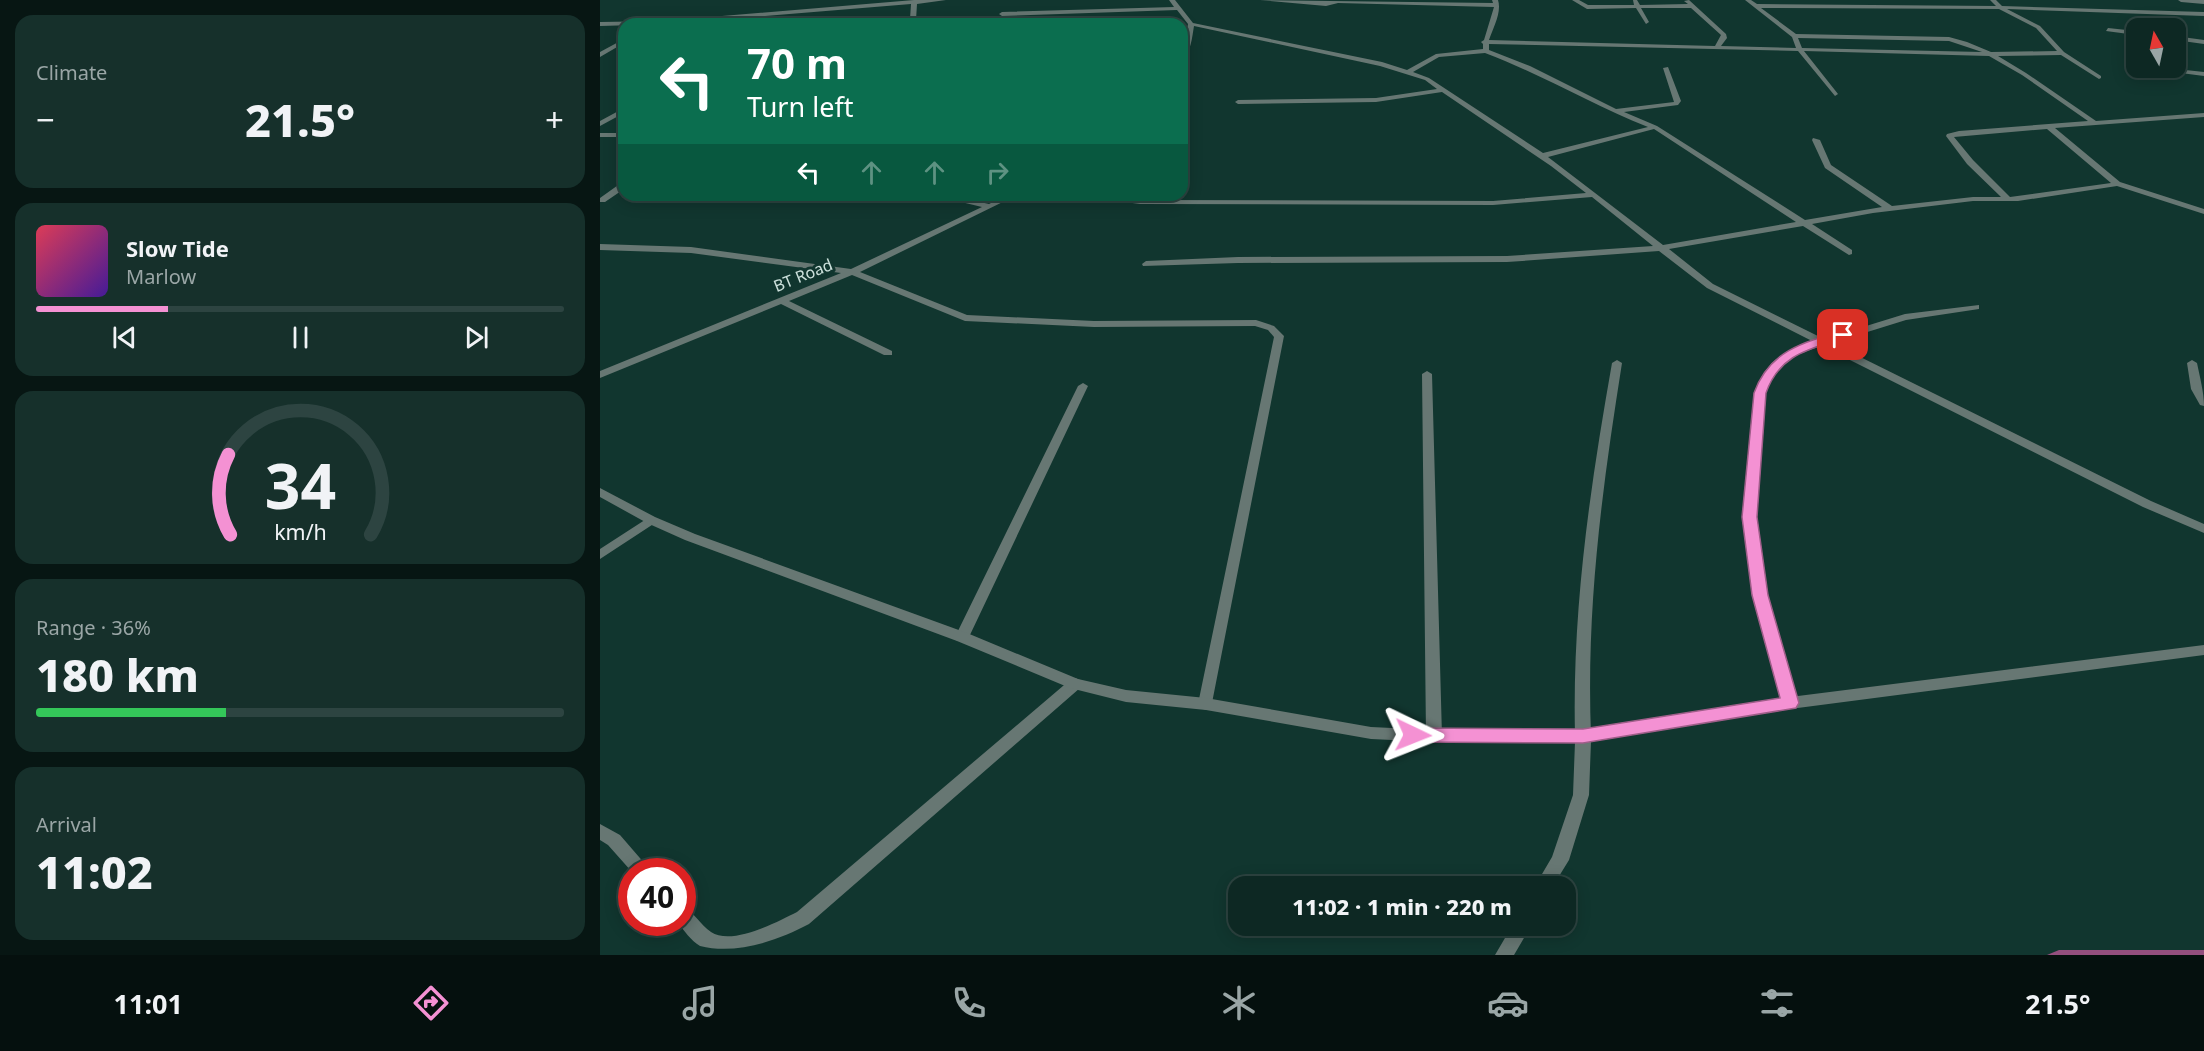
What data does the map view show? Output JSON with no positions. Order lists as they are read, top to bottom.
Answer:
{
  "streets": {
    "street": ["BT Road"]
  },
  "north": "top",
  "page": {
    "tile": [
      "Climate",
      ["Range · 36%", "180 km"],
      ["Arrival", "11:02"]
    ],
    "turn": ["70 m", "Turn left"],
    "heat": ["−", "21.5°", "+"],
    "song": ["Slow Tide", "Marlow"],
    "limit": "40",
    "trip": "11:02 · 1 min · 220 m",
    "tabs": ["11:01", "21.5°"],
    "gauge": ["34", "km/h"]
  }
}
